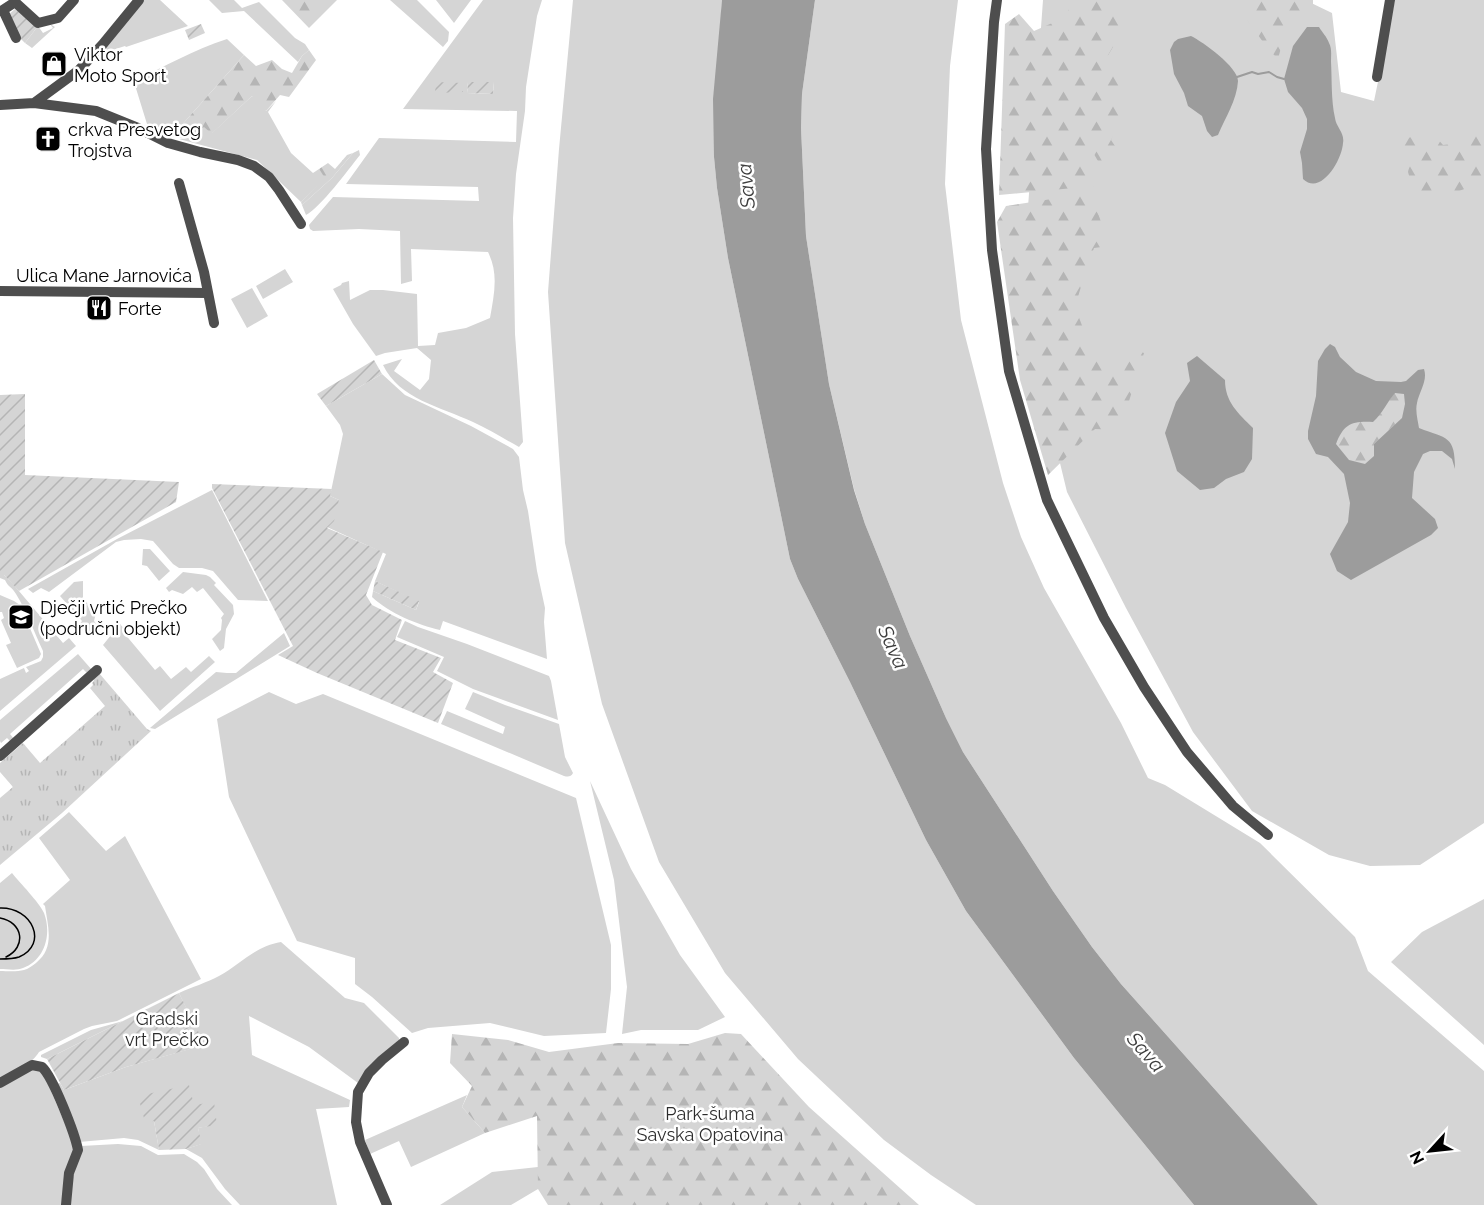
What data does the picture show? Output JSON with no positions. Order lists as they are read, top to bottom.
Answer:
{
  "streets": {
    "street": ["Ulica Mane Jarnovića"]
  },
  "water": ["Sava"],
  "parks": ["Gradski vrt Prečko", "Park-šuma Savska Opatovina"],
  "places": {
    "shop": ["Viktor Moto Sport"],
    "church": ["crkva Presvetog Trojstva"],
    "restaurant": ["Forte"],
    "school or university": ["Dječji vrtić Prečko (područni objekt)"]
  },
  "north": "bottom left"
}
